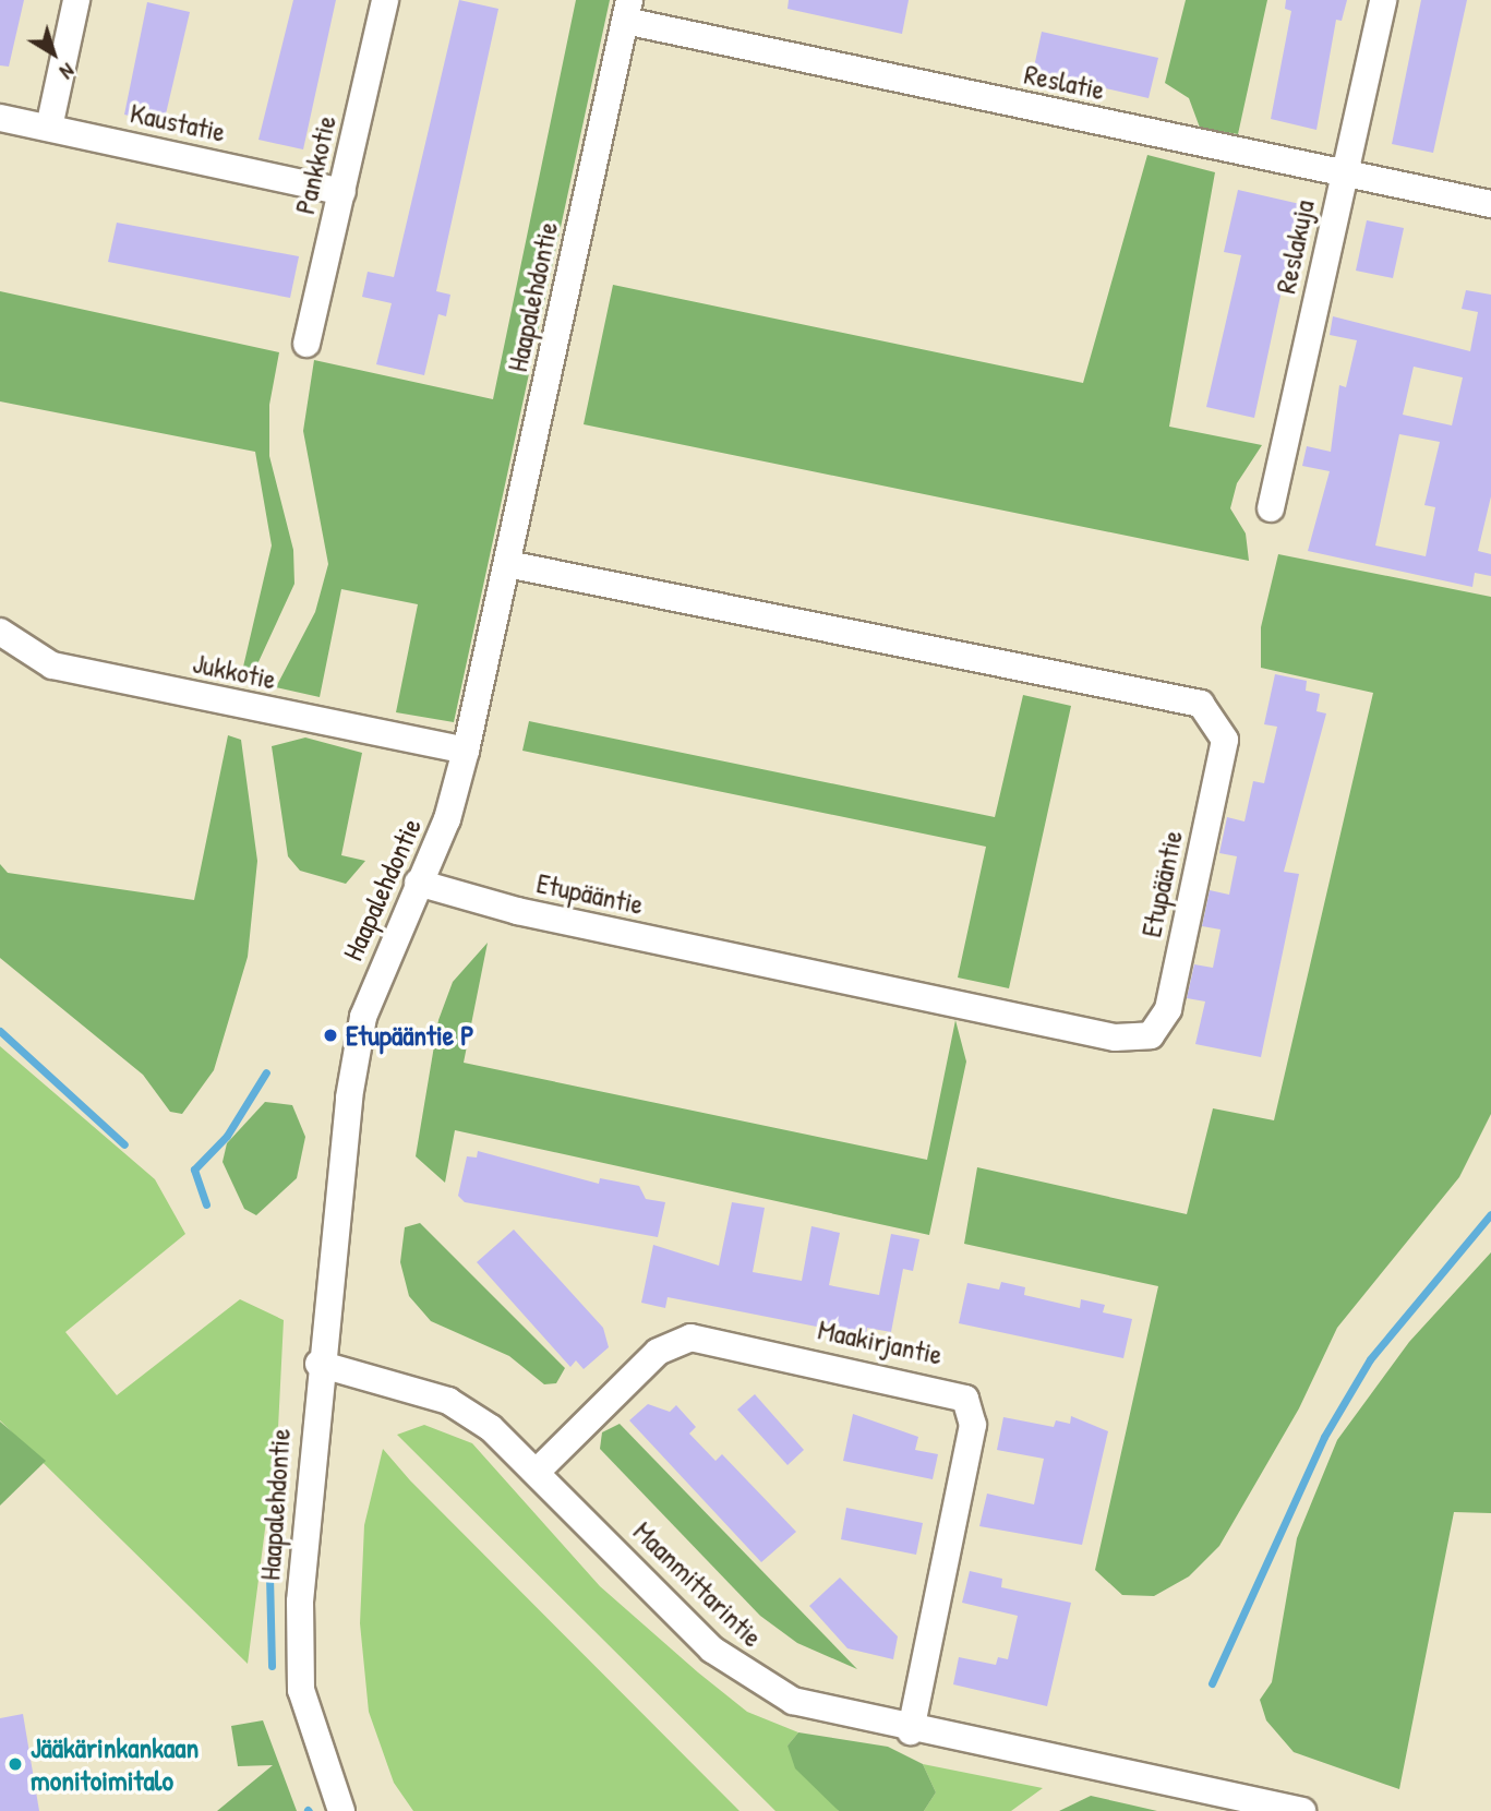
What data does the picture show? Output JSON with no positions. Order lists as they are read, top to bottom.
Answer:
{
  "streets": {
    "street": [
      "Reslatie",
      "Kaustatie",
      "Pankkotie",
      "Reslakuja",
      "Haapalehdontie",
      "Jukkotie",
      "Etupääntie",
      "Maakirjantie",
      "Maanmittarintie"
    ]
  },
  "crossings": [
    ["Reslatie", "Reslakuja"],
    ["Reslatie", "Haapalehdontie"],
    ["Kaustatie", "Pankkotie"],
    ["Haapalehdontie", "Jukkotie"],
    ["Haapalehdontie", "Etupääntie"],
    ["Haapalehdontie", "Maanmittarintie"],
    ["Maakirjantie", "Maanmittarintie"]
  ],
  "places": ["Etupääntie P", "Jääkärinkankaan monitoimitalo"],
  "north": "bottom right"
}
